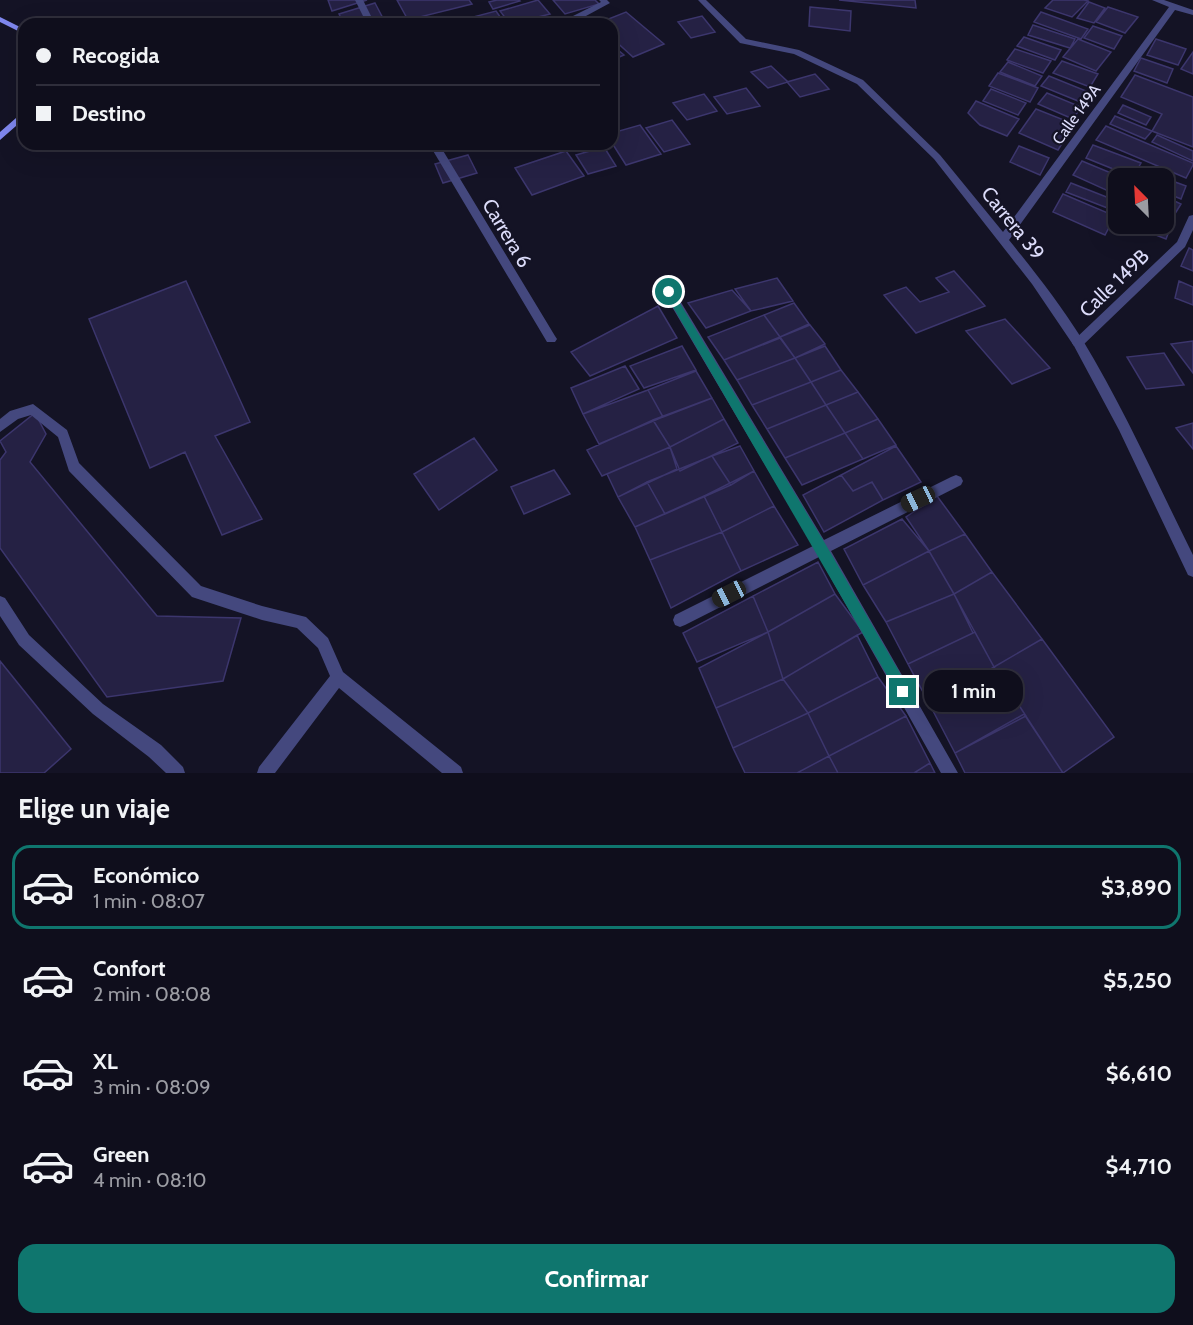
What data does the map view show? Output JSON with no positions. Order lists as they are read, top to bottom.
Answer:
{
  "streets": {
    "street": [
      "Calle 149A",
      "Carrera 39",
      "Carrera 6",
      "Calle 149B"
    ]
  },
  "crossings": [
    ["Calle 149A", "Carrera 39"],
    ["Carrera 39", "Calle 149B"]
  ],
  "north": "top left",
  "page": {
    "banner": ["Recogida", "Destino"],
    "bubble": "1 min",
    "heading": "Elige un viaje",
    "list": [
      {
        "name": "Económico",
        "note": "1 min · 08:07",
        "value": "$3,890"
      },
      {
        "name": "Confort",
        "note": "2 min · 08:08",
        "value": "$5,250"
      },
      {
        "name": "XL",
        "note": "3 min · 08:09",
        "value": "$6,610"
      },
      {
        "name": "Green",
        "note": "4 min · 08:10",
        "value": "$4,710"
      }
    ],
    "buttons": "Confirmar"
  }
}
